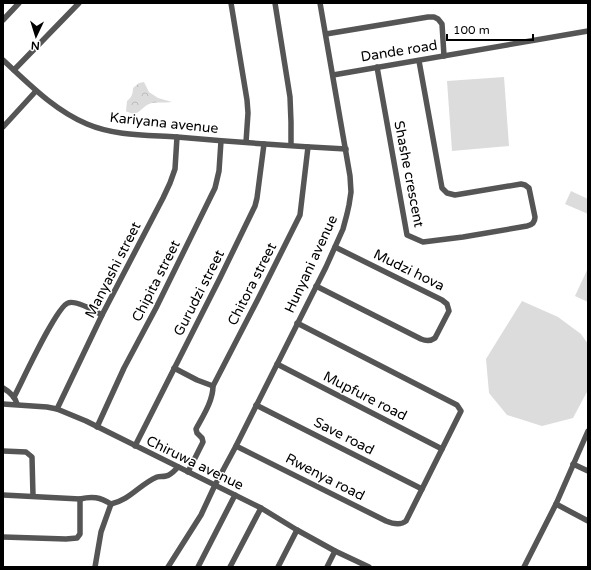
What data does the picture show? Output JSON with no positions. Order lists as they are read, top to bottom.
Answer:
{
  "streets": {
    "street": [
      "Dande road",
      "Kariyana avenue",
      "Shashe crescent",
      "Hunyani avenue",
      "Manyashi street",
      "Mudzi hova",
      "Chipita street",
      "Chitora street",
      "Gurudzi street",
      "Mupfure road",
      "Save road",
      "Chiruwa avenue",
      "Rwenya road"
    ]
  },
  "crossings": [
    ["Dande road", "Shashe crescent"],
    ["Dande road", "Hunyani avenue"],
    ["Kariyana avenue", "Hunyani avenue"],
    ["Kariyana avenue", "Manyashi street"],
    ["Kariyana avenue", "Chipita street"],
    ["Kariyana avenue", "Chitora street"],
    ["Kariyana avenue", "Gurudzi street"],
    ["Hunyani avenue", "Mudzi hova"],
    ["Hunyani avenue", "Mupfure road"],
    ["Hunyani avenue", "Save road"],
    ["Hunyani avenue", "Chiruwa avenue"],
    ["Hunyani avenue", "Rwenya road"],
    ["Manyashi street", "Chiruwa avenue"],
    ["Chipita street", "Chiruwa avenue"],
    ["Chitora street", "Chiruwa avenue"],
    ["Gurudzi street", "Chiruwa avenue"],
    ["Save road", "Rwenya road"]
  ],
  "scale_bar": "100 m",
  "north": "bottom"
}
